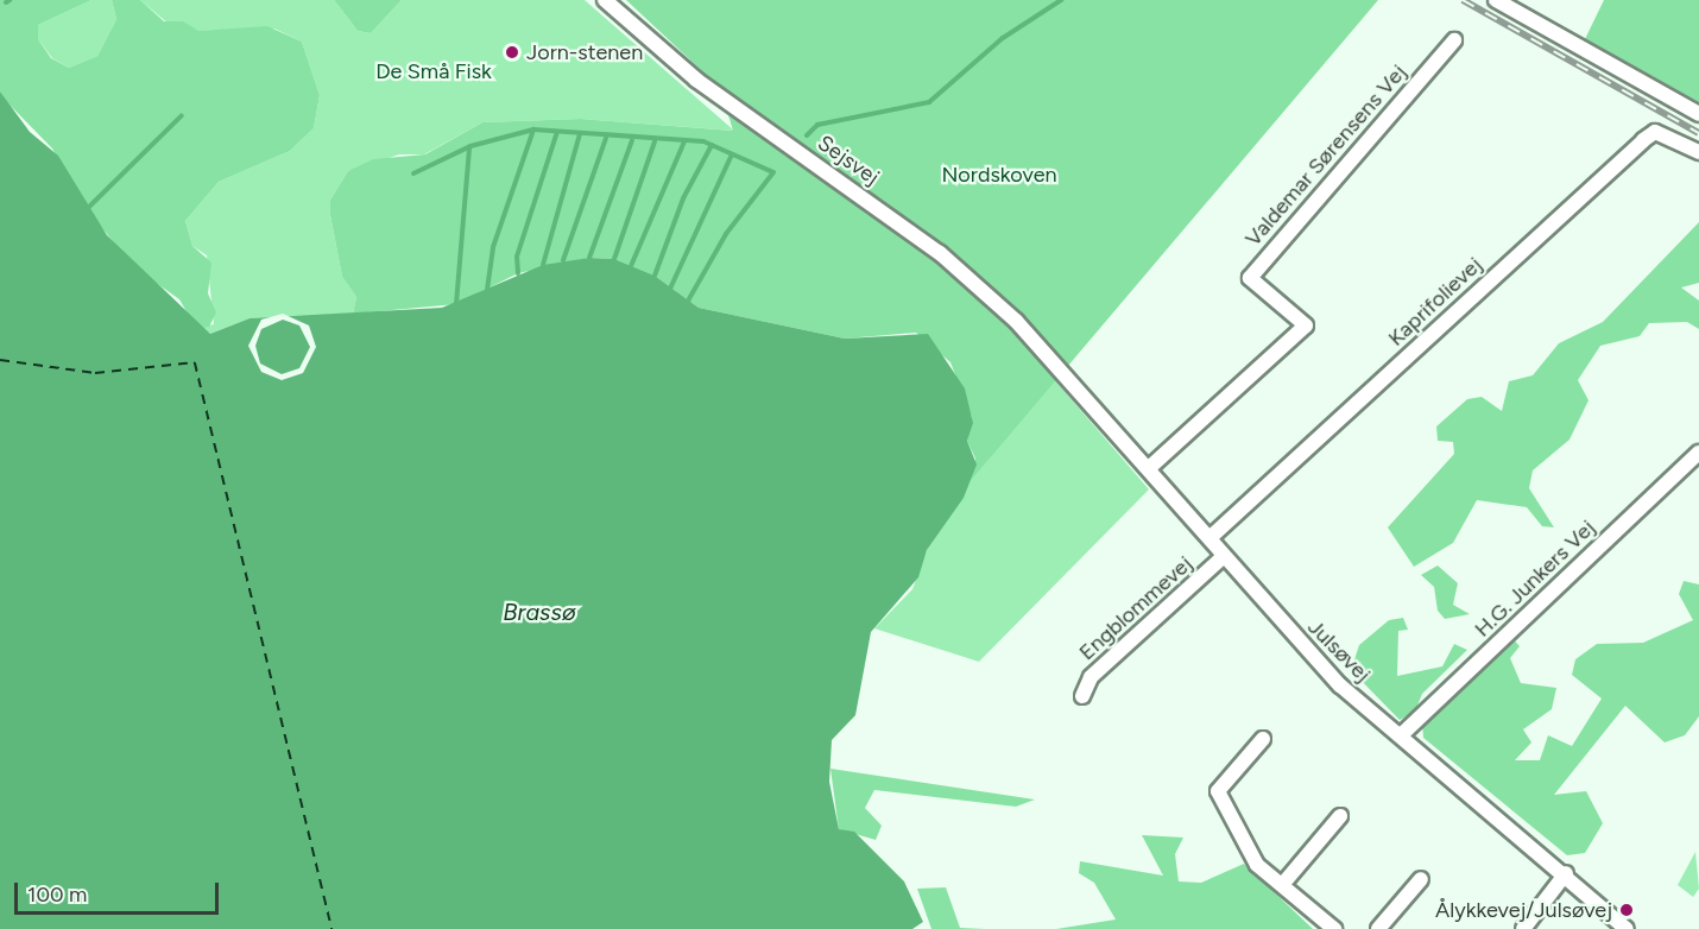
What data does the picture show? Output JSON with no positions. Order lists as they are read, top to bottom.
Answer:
{
  "streets": {
    "street": [
      "Valdemar Sørensens Vej",
      "Sejsvej",
      "Kaprifolievej",
      "H.G. Junkers Vej",
      "Engblommevej",
      "Julsøvej"
    ]
  },
  "crossings": [
    ["Valdemar Sørensens Vej", "Julsøvej"],
    ["Sejsvej", "Julsøvej"],
    ["Kaprifolievej", "Julsøvej"],
    ["H.G. Junkers Vej", "Julsøvej"],
    ["Engblommevej", "Julsøvej"]
  ],
  "water": ["Brassø"],
  "parks": ["De Små Fisk", "Nordskoven"],
  "places": ["Jorn-stenen", "Ålykkevej/Julsøvej"],
  "scale_bar": "100 m"
}
